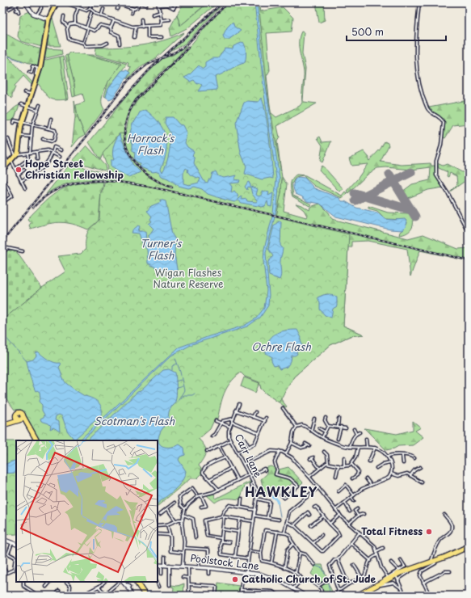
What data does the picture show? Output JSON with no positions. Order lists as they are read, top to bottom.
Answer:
{
  "streets": {
    "main road": ["Poolstock Lane"],
    "street": ["Carr Lane"]
  },
  "crossings": [
    ["Carr Lane", "Poolstock Lane"]
  ],
  "districts": ["HAWKLEY"],
  "water": [
    "Horrock's Flash",
    "Turner's Flash",
    "Ochre Flash",
    "Scotman's Flash"
  ],
  "parks": ["Wigan Flashes Nature Reserve"],
  "places": ["Hope Street Christian Fellowship", "Total Fitness", "Catholic Church of St. Jude"],
  "scale_bar": "500 m"
}
